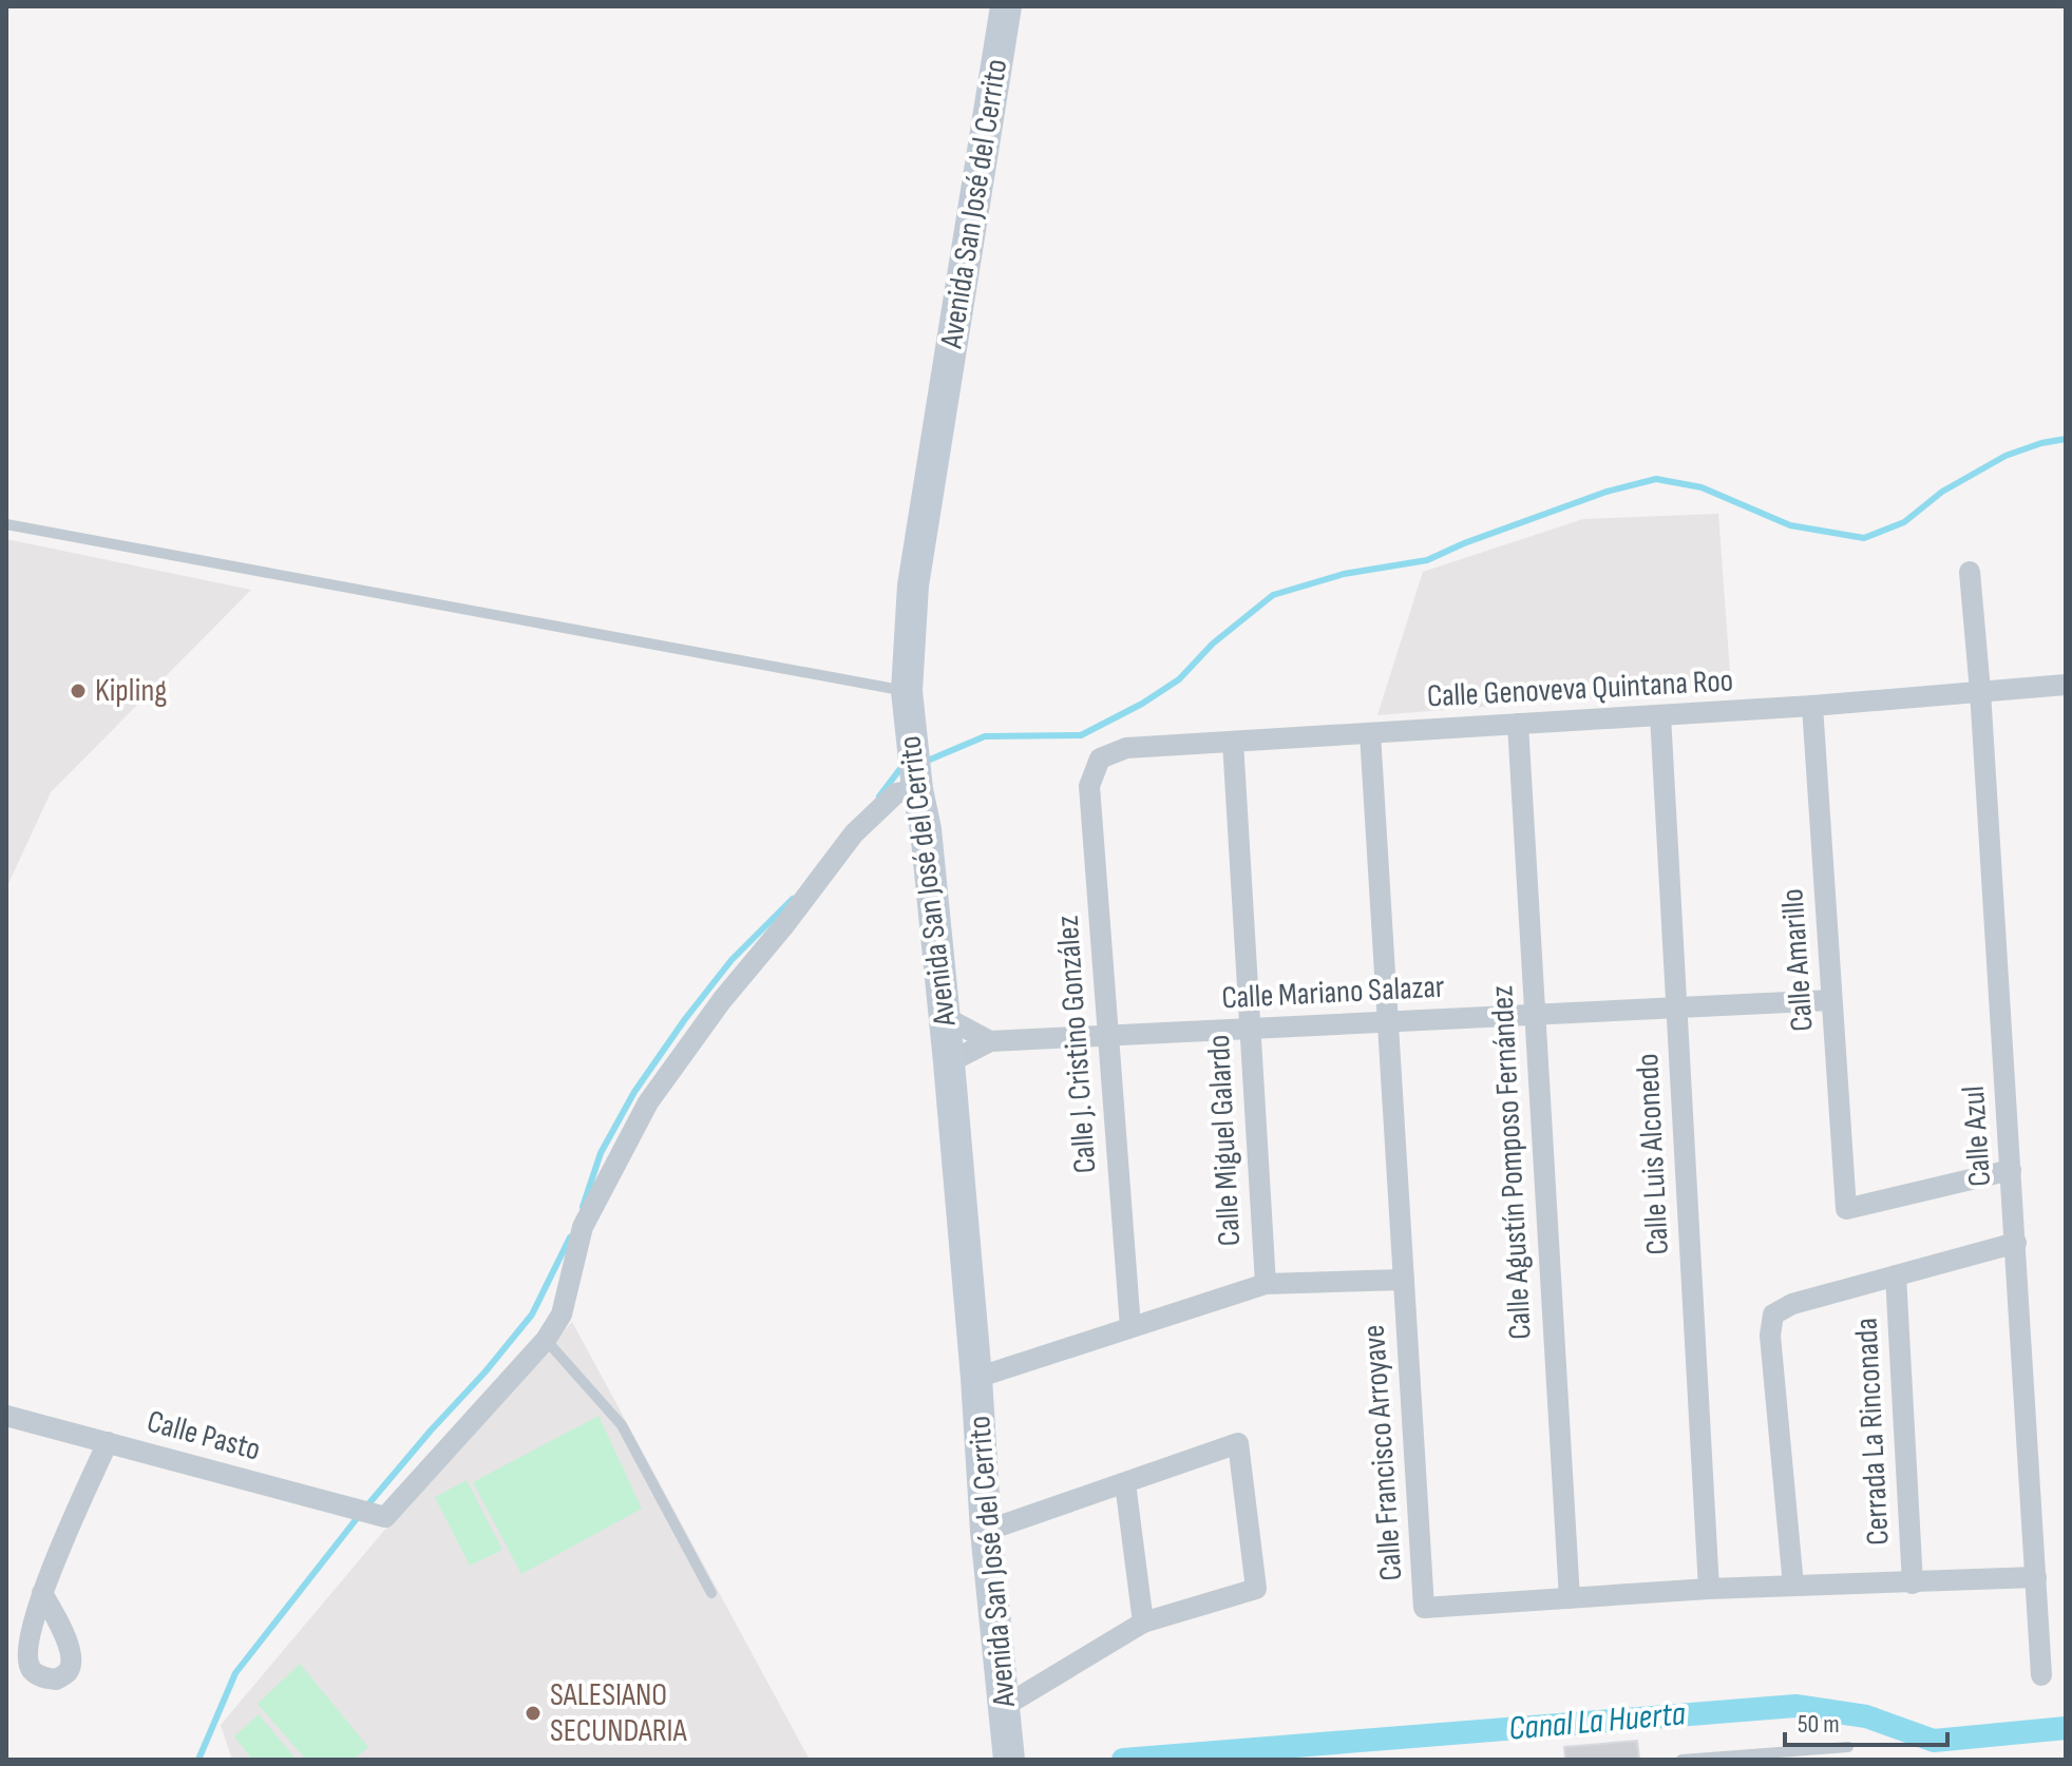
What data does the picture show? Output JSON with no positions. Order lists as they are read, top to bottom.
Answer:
{
  "streets": {
    "street": [
      "Avenida San José del Cerrito",
      "Calle Genoveva Quintana Roo",
      "Calle Amarillo",
      "Calle Mariano Salazar",
      "Calle J. Cristino González",
      "Calle Azul",
      "Calle Miguel Galardo",
      "Calle Luis Alconedo",
      "Calle Agustín Pomposo Fernández",
      "Cerrada La Rinconada",
      "Calle Pasto",
      "Calle Francisco Arroyave"
    ]
  },
  "crossings": [
    ["Avenida San José del Cerrito", "Calle Mariano Salazar"],
    ["Calle Genoveva Quintana Roo", "Calle Amarillo"],
    ["Calle Genoveva Quintana Roo", "Calle J. Cristino González"],
    ["Calle Genoveva Quintana Roo", "Calle Azul"],
    ["Calle Genoveva Quintana Roo", "Calle Miguel Galardo"],
    ["Calle Genoveva Quintana Roo", "Calle Luis Alconedo"],
    ["Calle Genoveva Quintana Roo", "Calle Agustín Pomposo Fernández"],
    ["Calle Genoveva Quintana Roo", "Calle Francisco Arroyave"],
    ["Calle Amarillo", "Calle Mariano Salazar"],
    ["Calle Amarillo", "Calle Azul"],
    ["Calle Mariano Salazar", "Calle J. Cristino González"],
    ["Calle Mariano Salazar", "Calle Miguel Galardo"],
    ["Calle Mariano Salazar", "Calle Luis Alconedo"],
    ["Calle Mariano Salazar", "Calle Agustín Pomposo Fernández"],
    ["Calle Mariano Salazar", "Calle Francisco Arroyave"],
    ["Calle Azul", "Calle Francisco Arroyave"],
    ["Calle Luis Alconedo", "Calle Francisco Arroyave"],
    ["Calle Agustín Pomposo Fernández", "Calle Francisco Arroyave"],
    ["Cerrada La Rinconada", "Calle Francisco Arroyave"]
  ],
  "water": ["Canal La Huerta"],
  "places": ["Kipling", "SALESIANO SECUNDARIA"],
  "scale_bar": "50 m"
}
